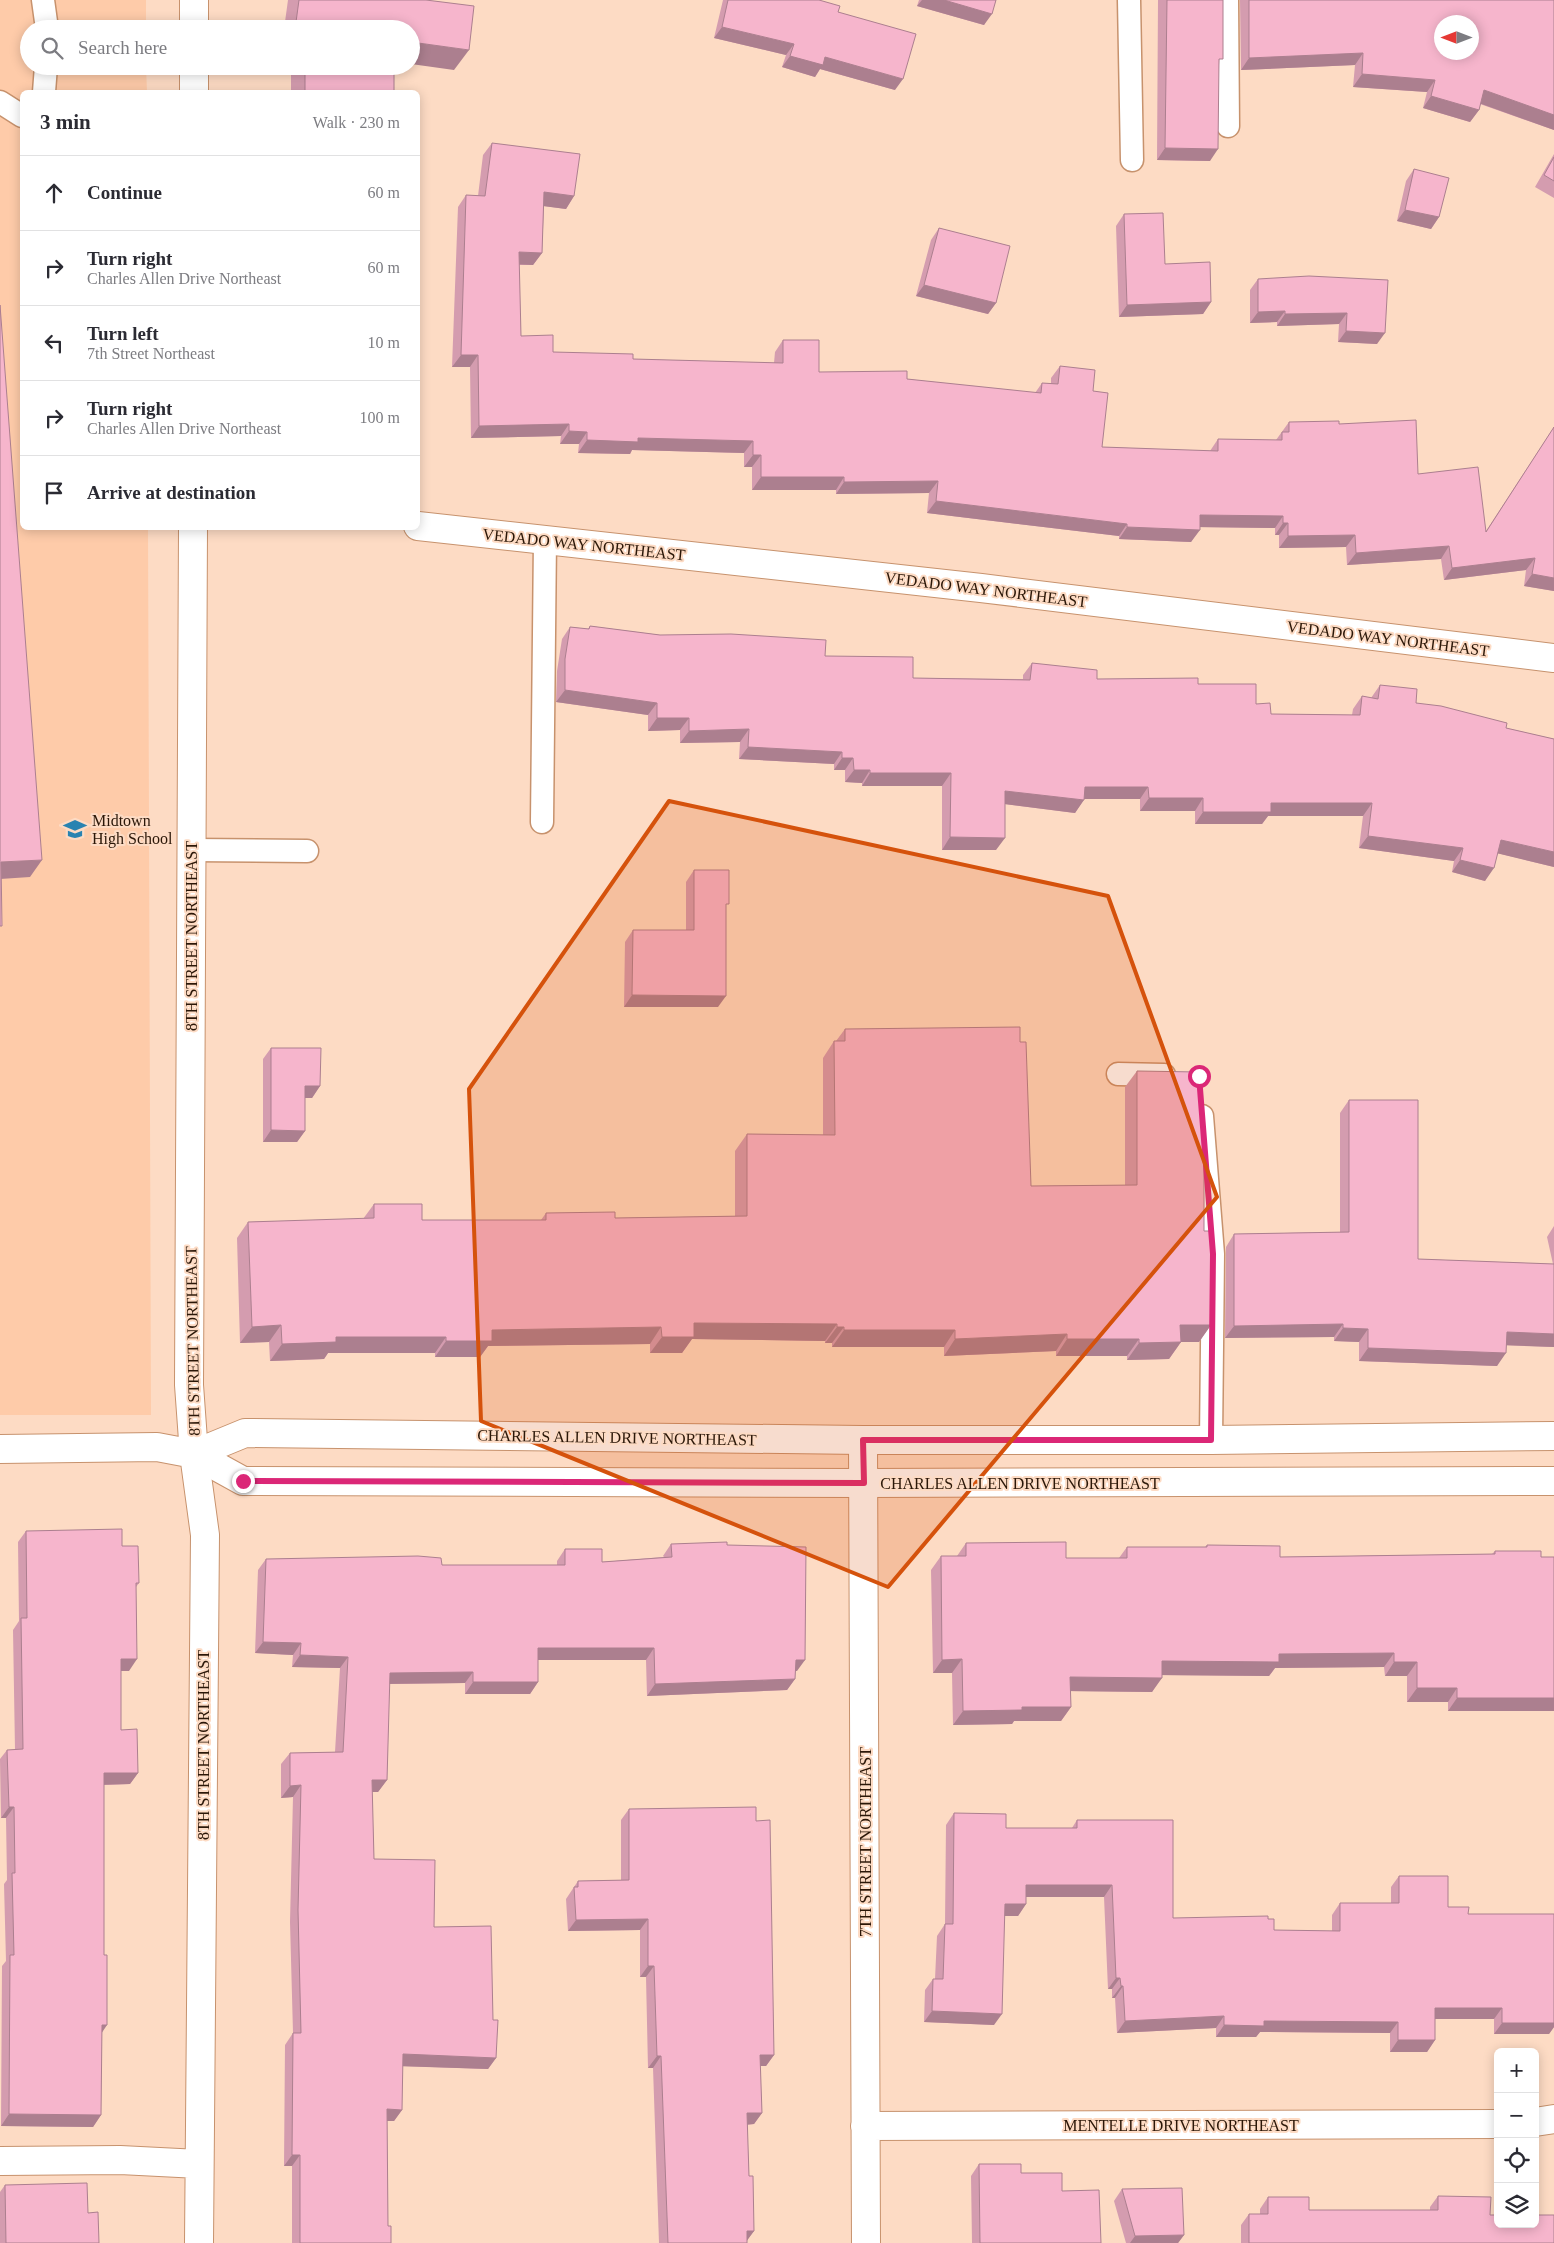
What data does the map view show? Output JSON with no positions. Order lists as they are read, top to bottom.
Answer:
{
  "streets": {
    "street": [
      "VEDADO WAY NORTHEAST",
      "8TH STREET NORTHEAST",
      "CHARLES ALLEN DRIVE NORTHEAST",
      "7TH STREET NORTHEAST",
      "MENTELLE DRIVE NORTHEAST"
    ]
  },
  "crossings": [
    ["8TH STREET NORTHEAST", "CHARLES ALLEN DRIVE NORTHEAST"],
    ["CHARLES ALLEN DRIVE NORTHEAST", "7TH STREET NORTHEAST"],
    ["7TH STREET NORTHEAST", "MENTELLE DRIVE NORTHEAST"]
  ],
  "places": {
    "school or university": ["Midtown High School"]
  },
  "north": "left",
  "page": {
    "search": "Search here",
    "heading": ["3 min", "Walk · 230 m"],
    "list": [
      ["Continue", "60 m"],
      ["Turn right", "Charles Allen Drive Northeast", "60 m"],
      ["Turn left", "7th Street Northeast", "10 m"],
      ["Turn right", "Charles Allen Drive Northeast", "100 m"],
      "Arrive at destination"
    ],
    "map_buttons": ["+", "−"]
  }
}
